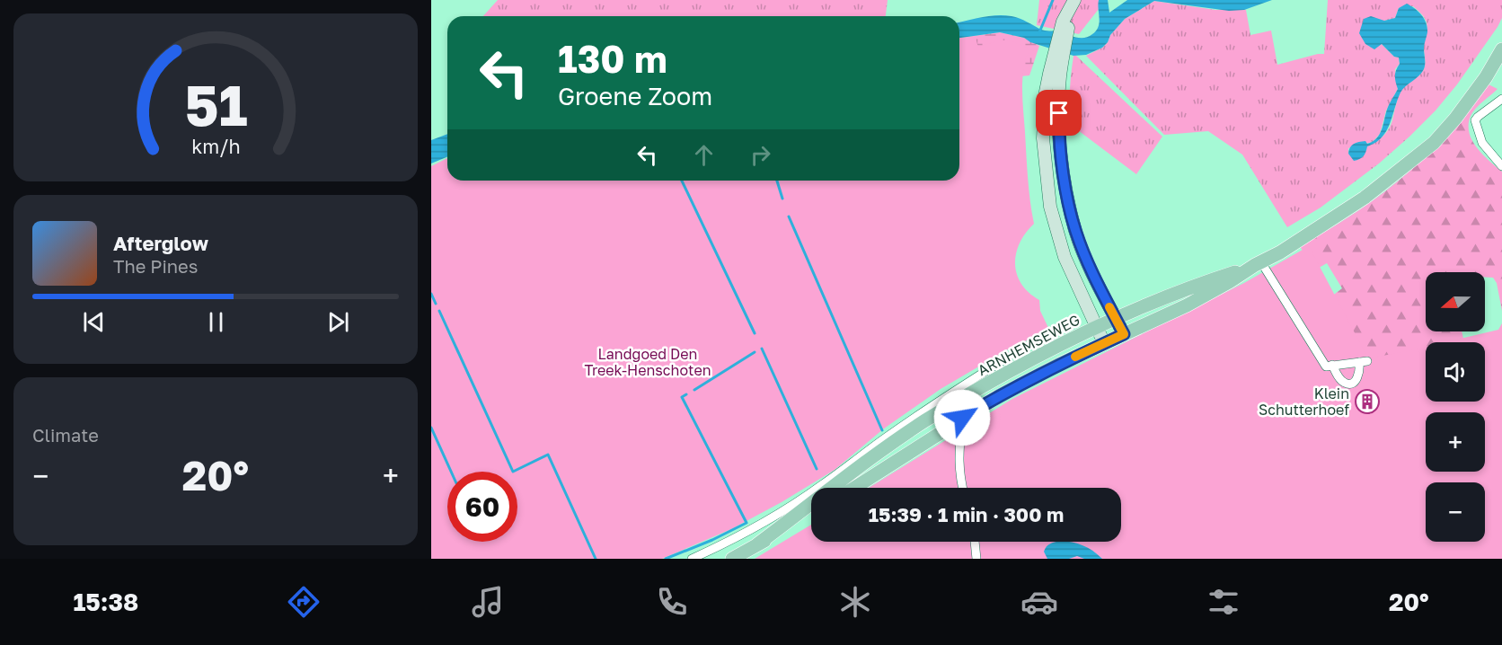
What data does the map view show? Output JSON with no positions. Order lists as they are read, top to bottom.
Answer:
{
  "streets": {
    "main road": ["ARNHEMSEWEG"]
  },
  "parks": ["Landgoed Den Treek-Henschoten"],
  "places": {
    "building": ["Klein Schutterhoef"]
  },
  "north": "left",
  "page": {
    "turn": ["130 m", "Groene Zoom"],
    "song": ["Afterglow", "The Pines"],
    "map_buttons": ["+", "−"],
    "tile": "Climate",
    "heat": ["−", "20°", "+"],
    "limit": "60",
    "trip": "15:39 · 1 min · 300 m",
    "tabs": ["15:38", "20°"],
    "gauge": ["51", "km/h"]
  }
}
